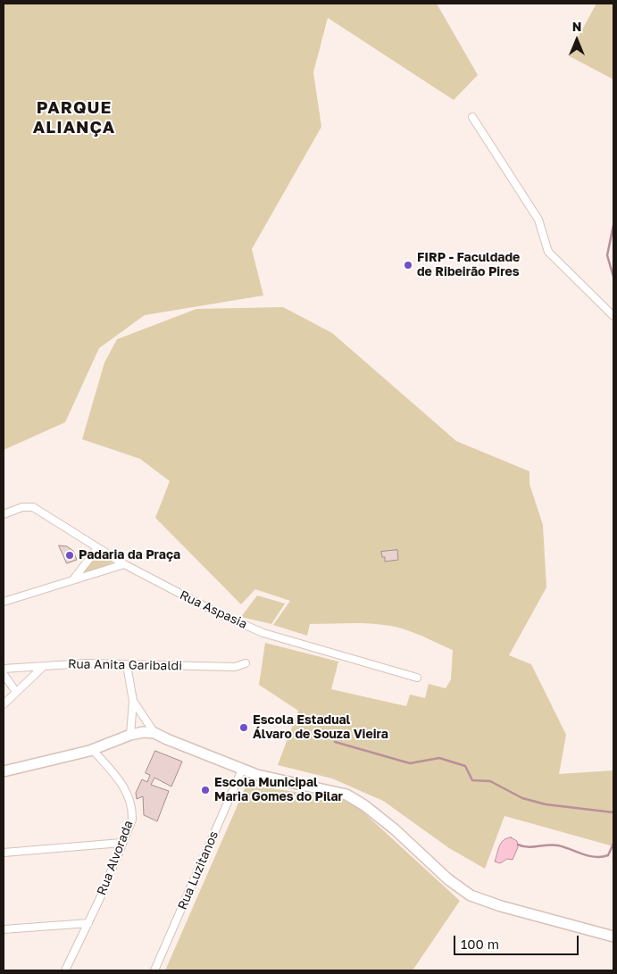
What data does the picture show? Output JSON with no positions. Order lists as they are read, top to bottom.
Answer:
{
  "streets": {
    "street": [
      "Rua Aspasia",
      "Rua Anita Garibaldi",
      "Rua Alvorada",
      "Rua Luzitanos"
    ]
  },
  "districts": ["PARQUE ALIANÇA"],
  "places": [
    "FIRP - Faculdade de Ribeirão Pires",
    "Padaria da Praça",
    "Escola Estadual Álvaro de Souza Vieira",
    "Escola Municipal Maria Gomes do Pilar"
  ],
  "scale_bar": "100 m",
  "north": "top"
}
